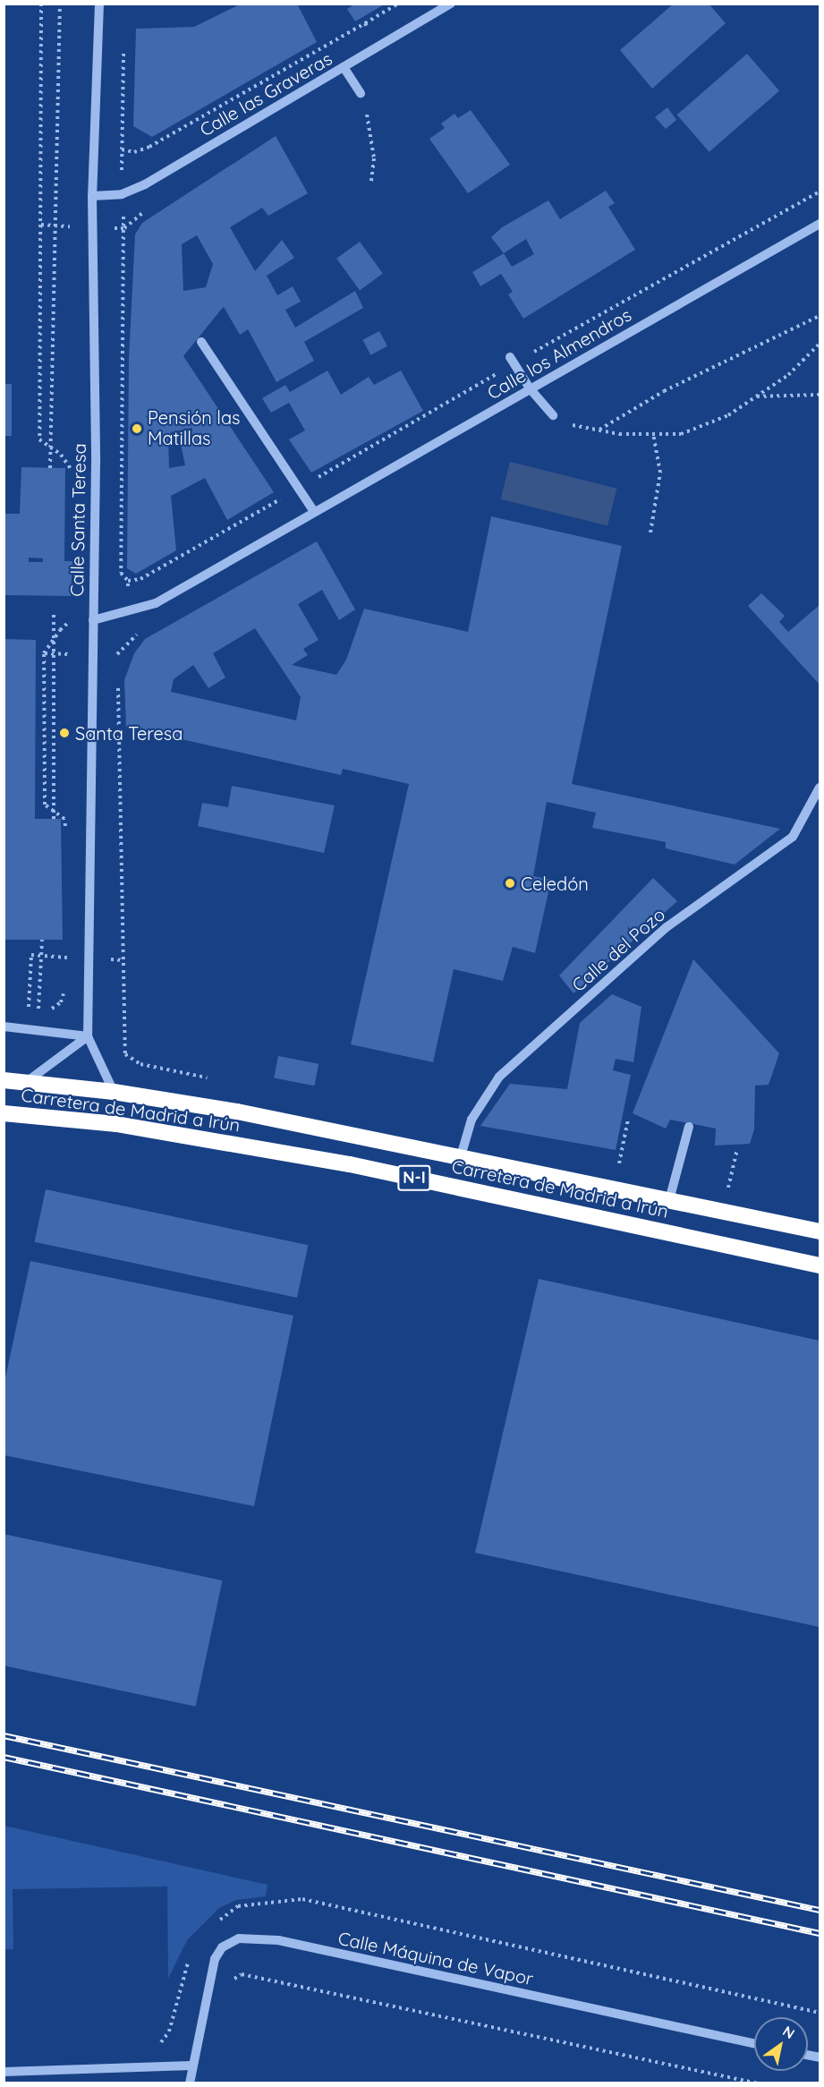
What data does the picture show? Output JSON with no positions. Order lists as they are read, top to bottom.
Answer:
{
  "streets": {
    "highway": ["Carretera de Madrid a Irún", "N-I"],
    "street": [
      "Calle las Graveras",
      "Calle los Almendros",
      "Calle Santa Teresa",
      "Calle del Pozo",
      "Calle Máquina de Vapor"
    ]
  },
  "crossings": [
    ["Calle las Graveras", "Calle Santa Teresa"],
    ["Calle los Almendros", "Calle Santa Teresa"],
    ["Calle Santa Teresa", "Carretera de Madrid a Irún"],
    ["Calle del Pozo", "Carretera de Madrid a Irún"]
  ],
  "places": ["Pensión las Matillas", "Santa Teresa", "Celedón"],
  "north": "top right"
}
